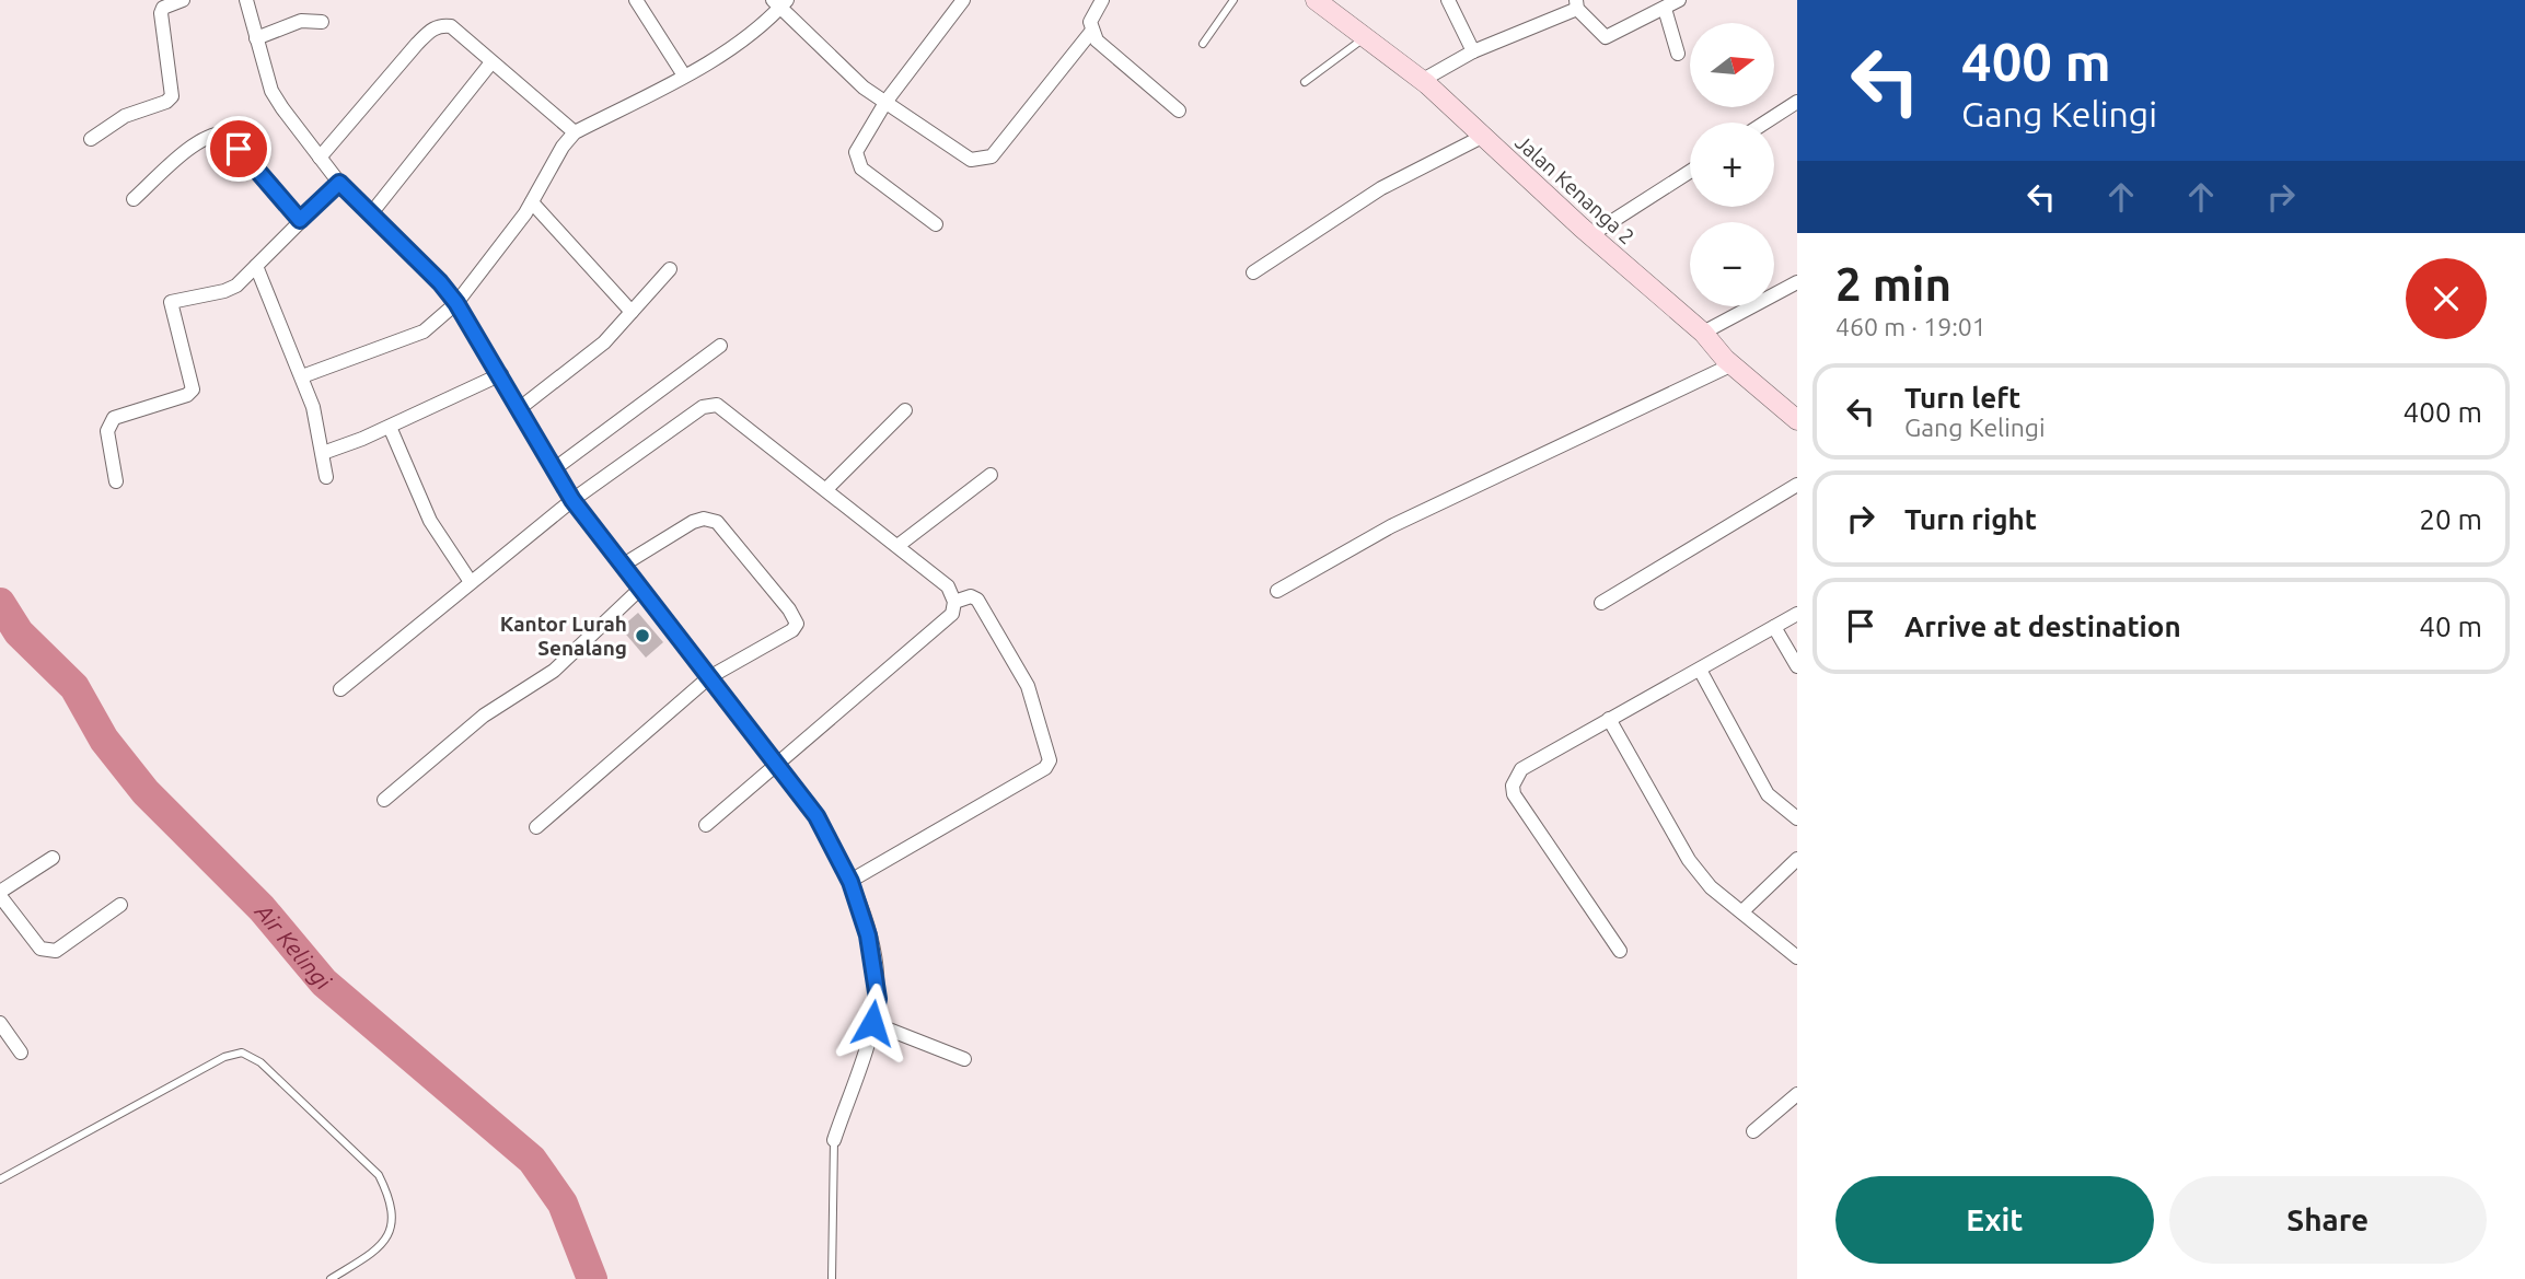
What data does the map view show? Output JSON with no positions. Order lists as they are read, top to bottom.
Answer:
{
  "streets": {
    "main road": ["Jalan Kenanga 2"]
  },
  "water": ["Air Kelingi"],
  "places": ["Kantor Lurah Senalang"],
  "north": "right",
  "page": {
    "turn": ["400 m", "Gang Kelingi"],
    "map_buttons": ["+", "−"],
    "heading": ["2 min", "460 m · 19:01"],
    "list": [
      {
        "name": "Turn left",
        "note": "Gang Kelingi",
        "value": "400 m"
      },
      {
        "name": "Turn right",
        "value": "20 m"
      },
      {
        "name": "Arrive at destination",
        "value": "40 m"
      }
    ],
    "buttons": ["Exit", "Share"]
  }
}
